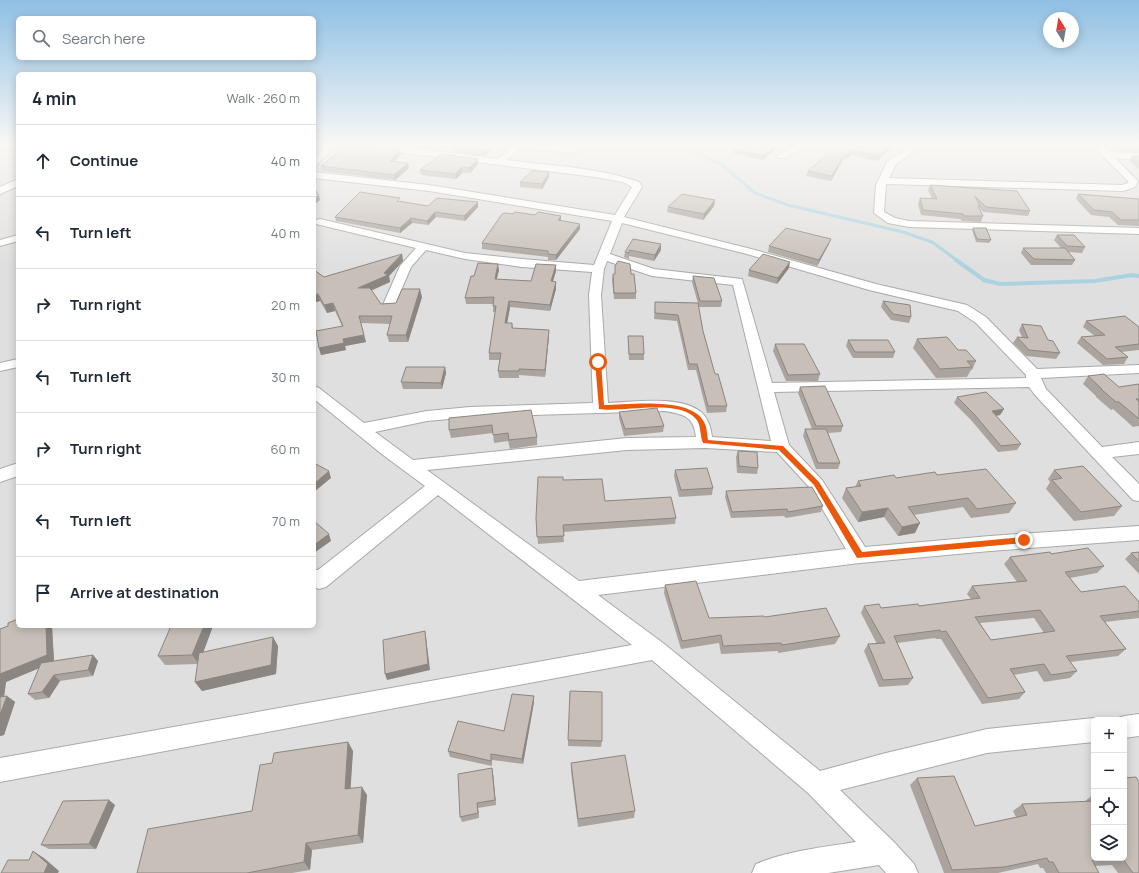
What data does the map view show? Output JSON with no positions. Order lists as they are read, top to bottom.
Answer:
{
  "north": "top",
  "page": {
    "search": "Search here",
    "heading": ["4 min", "Walk · 260 m"],
    "list": [
      ["Continue", "40 m"],
      ["Turn left", "40 m"],
      ["Turn right", "20 m"],
      ["Turn left", "30 m"],
      ["Turn right", "60 m"],
      ["Turn left", "70 m"],
      "Arrive at destination"
    ],
    "map_buttons": ["+", "−"]
  }
}
